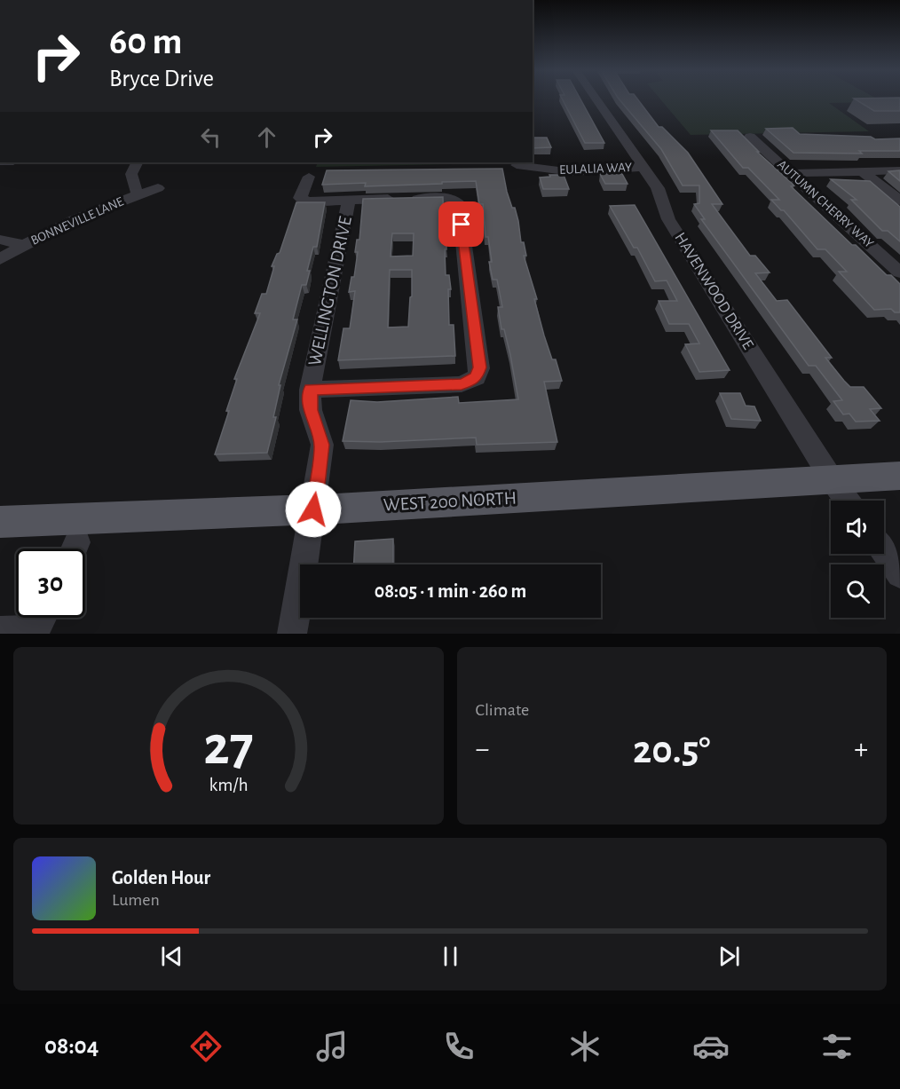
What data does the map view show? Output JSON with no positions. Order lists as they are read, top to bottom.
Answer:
{
  "streets": {
    "main road": ["WEST 200 NORTH"],
    "street": [
      "EULALIA WAY",
      "AUTUMN CHERRY WAY",
      "BONNEVILLE LANE",
      "WELLINGTON DRIVE",
      "HAVENWOOD DRIVE"
    ]
  },
  "crossings": [
    ["EULALIA WAY", "HAVENWOOD DRIVE"],
    ["WELLINGTON DRIVE", "WEST 200 NORTH"],
    ["HAVENWOOD DRIVE", "WEST 200 NORTH"]
  ],
  "page": {
    "turn": ["60 m", "Bryce Drive"],
    "limit": "30",
    "trip": "08:05 · 1 min · 260 m",
    "tile": "Climate",
    "heat": ["−", "20.5°", "+"],
    "song": ["Golden Hour", "Lumen"],
    "tabs": "08:04",
    "gauge": ["27", "km/h"]
  }
}
